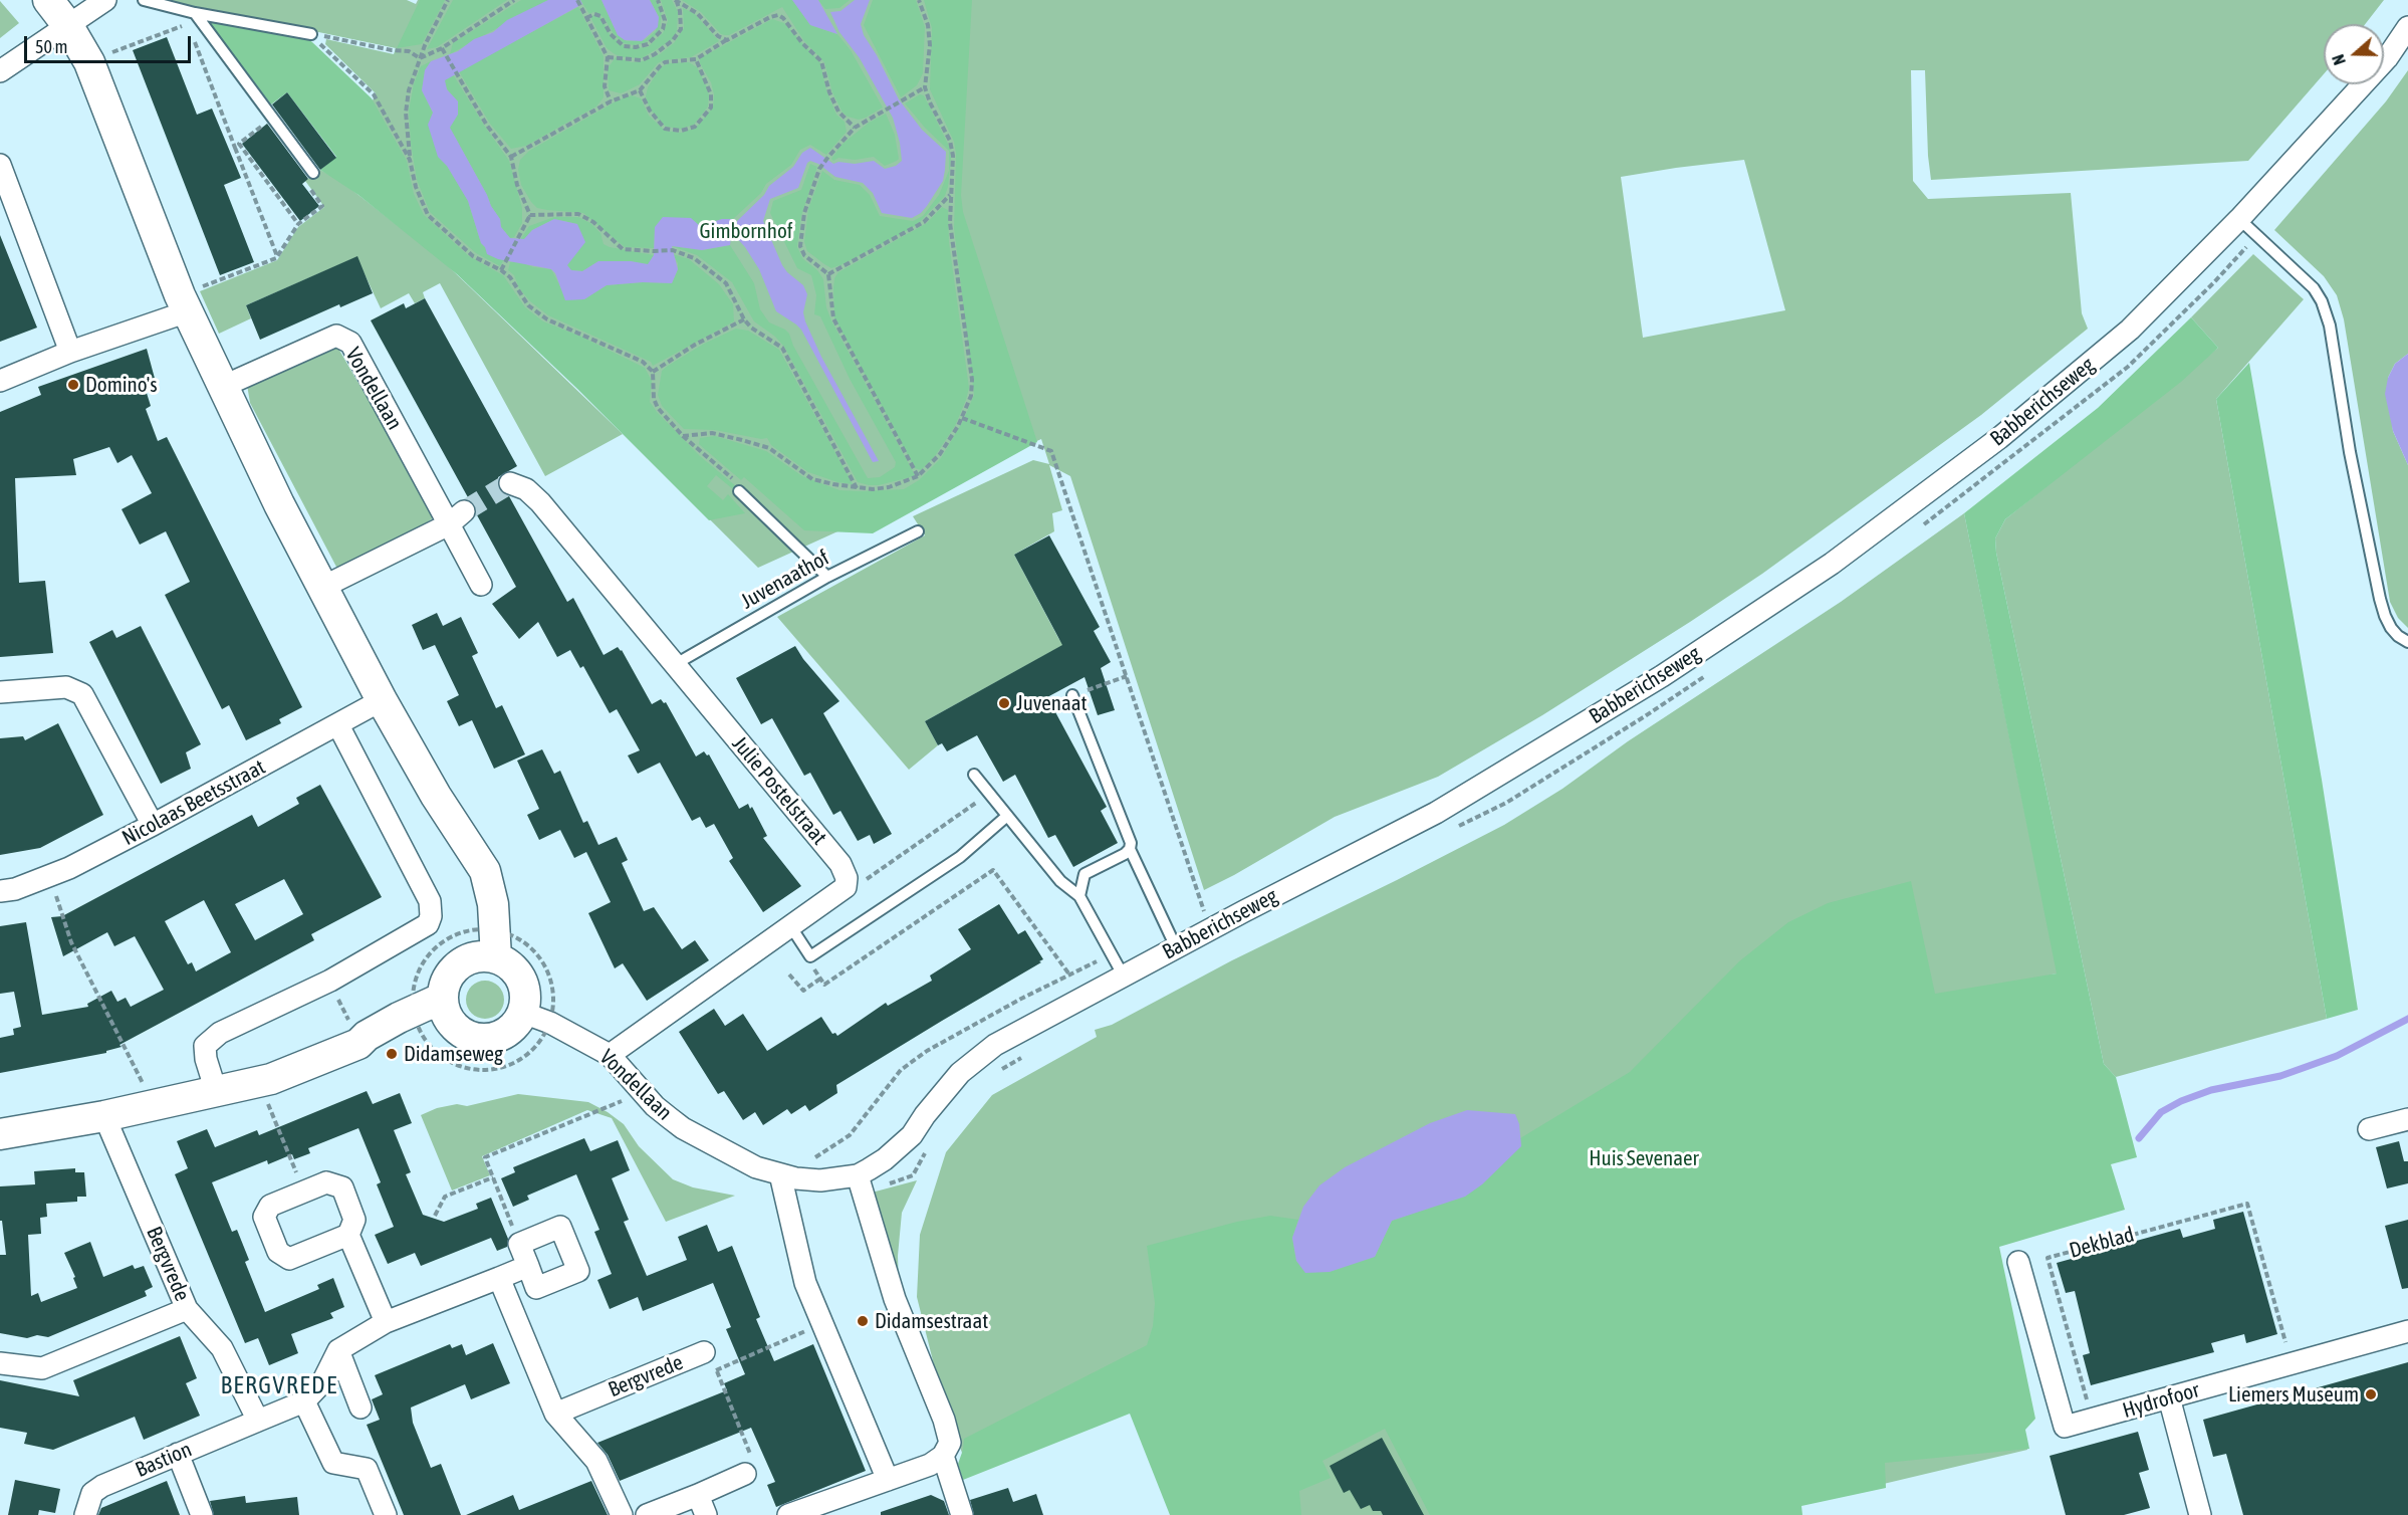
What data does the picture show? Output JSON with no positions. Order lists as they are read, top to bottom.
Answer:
{
  "streets": {
    "street": [
      "Vondellaan",
      "Babberichseweg",
      "Julie Postelstraat",
      "Nicolaas Beetsstraat",
      "Bergvrede",
      "Hydrofoor",
      "Bastion"
    ],
    "lane": ["Juvenaathof"],
    "path": ["Dekblad"]
  },
  "crossings": [
    ["Vondellaan", "Babberichseweg"],
    ["Juvenaathof", "Julie Postelstraat"],
    ["Dekblad", "Hydrofoor"],
    ["Bergvrede", "Bastion"]
  ],
  "districts": ["BERGVREDE"],
  "parks": ["Gimbornhof", "Huis Sevenaer"],
  "places": [
    "Domino's",
    "Juvenaat",
    "Didamseweg",
    "Didamsestraat",
    "Liemers Museum"
  ],
  "scale_bar": "50 m",
  "north": "left"
}
